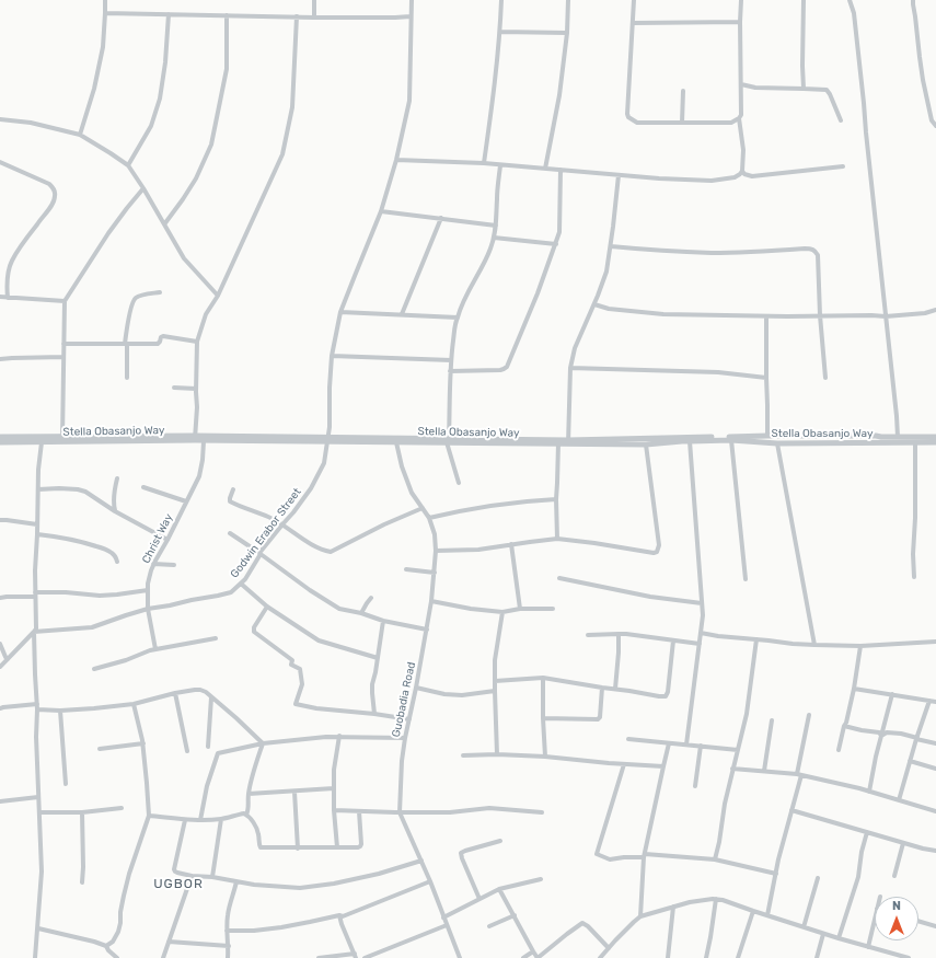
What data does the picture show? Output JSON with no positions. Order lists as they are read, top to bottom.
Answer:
{
  "streets": {
    "street": [
      "Stella Obasanjo Way",
      "Godwin Erabor Street",
      "Christ Way",
      "Guobadia Road"
    ]
  },
  "crossings": [
    ["Stella Obasanjo Way", "Godwin Erabor Street"],
    ["Stella Obasanjo Way", "Christ Way"],
    ["Stella Obasanjo Way", "Guobadia Road"],
    ["Godwin Erabor Street", "Christ Way"]
  ],
  "districts": ["UGBOR"],
  "north": "top"
}
